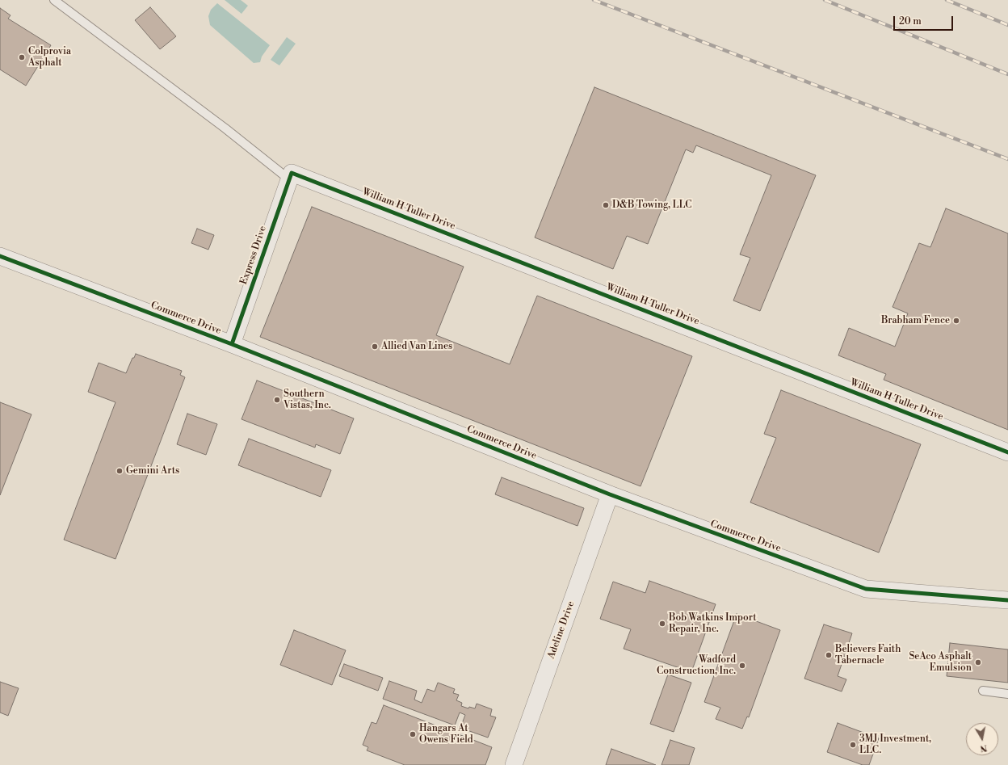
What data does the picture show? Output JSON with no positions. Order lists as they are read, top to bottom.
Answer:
{
  "streets": {
    "street": [
      "William H Tuller Drive",
      "Express Drive",
      "Commerce Drive",
      "Adeline Drive"
    ]
  },
  "crossings": [
    ["William H Tuller Drive", "Express Drive"],
    ["Express Drive", "Commerce Drive"],
    ["Commerce Drive", "Adeline Drive"]
  ],
  "places": [
    "Colprovia Asphalt",
    "D&B Towing, LLC",
    "Brabham Fence",
    "Allied Van Lines",
    "Southern Vistas, Inc.",
    "Gemini Arts",
    "Bob Watkins Import Repair, Inc.",
    "Believers Faith Tabernacle",
    "SeAco Asphalt Emulsion",
    "Wadford Construction, Inc.",
    "Hangars At Owens Field",
    "3MJ Investment, LLC."
  ],
  "scale_bar": "20 m",
  "north": "bottom"
}
